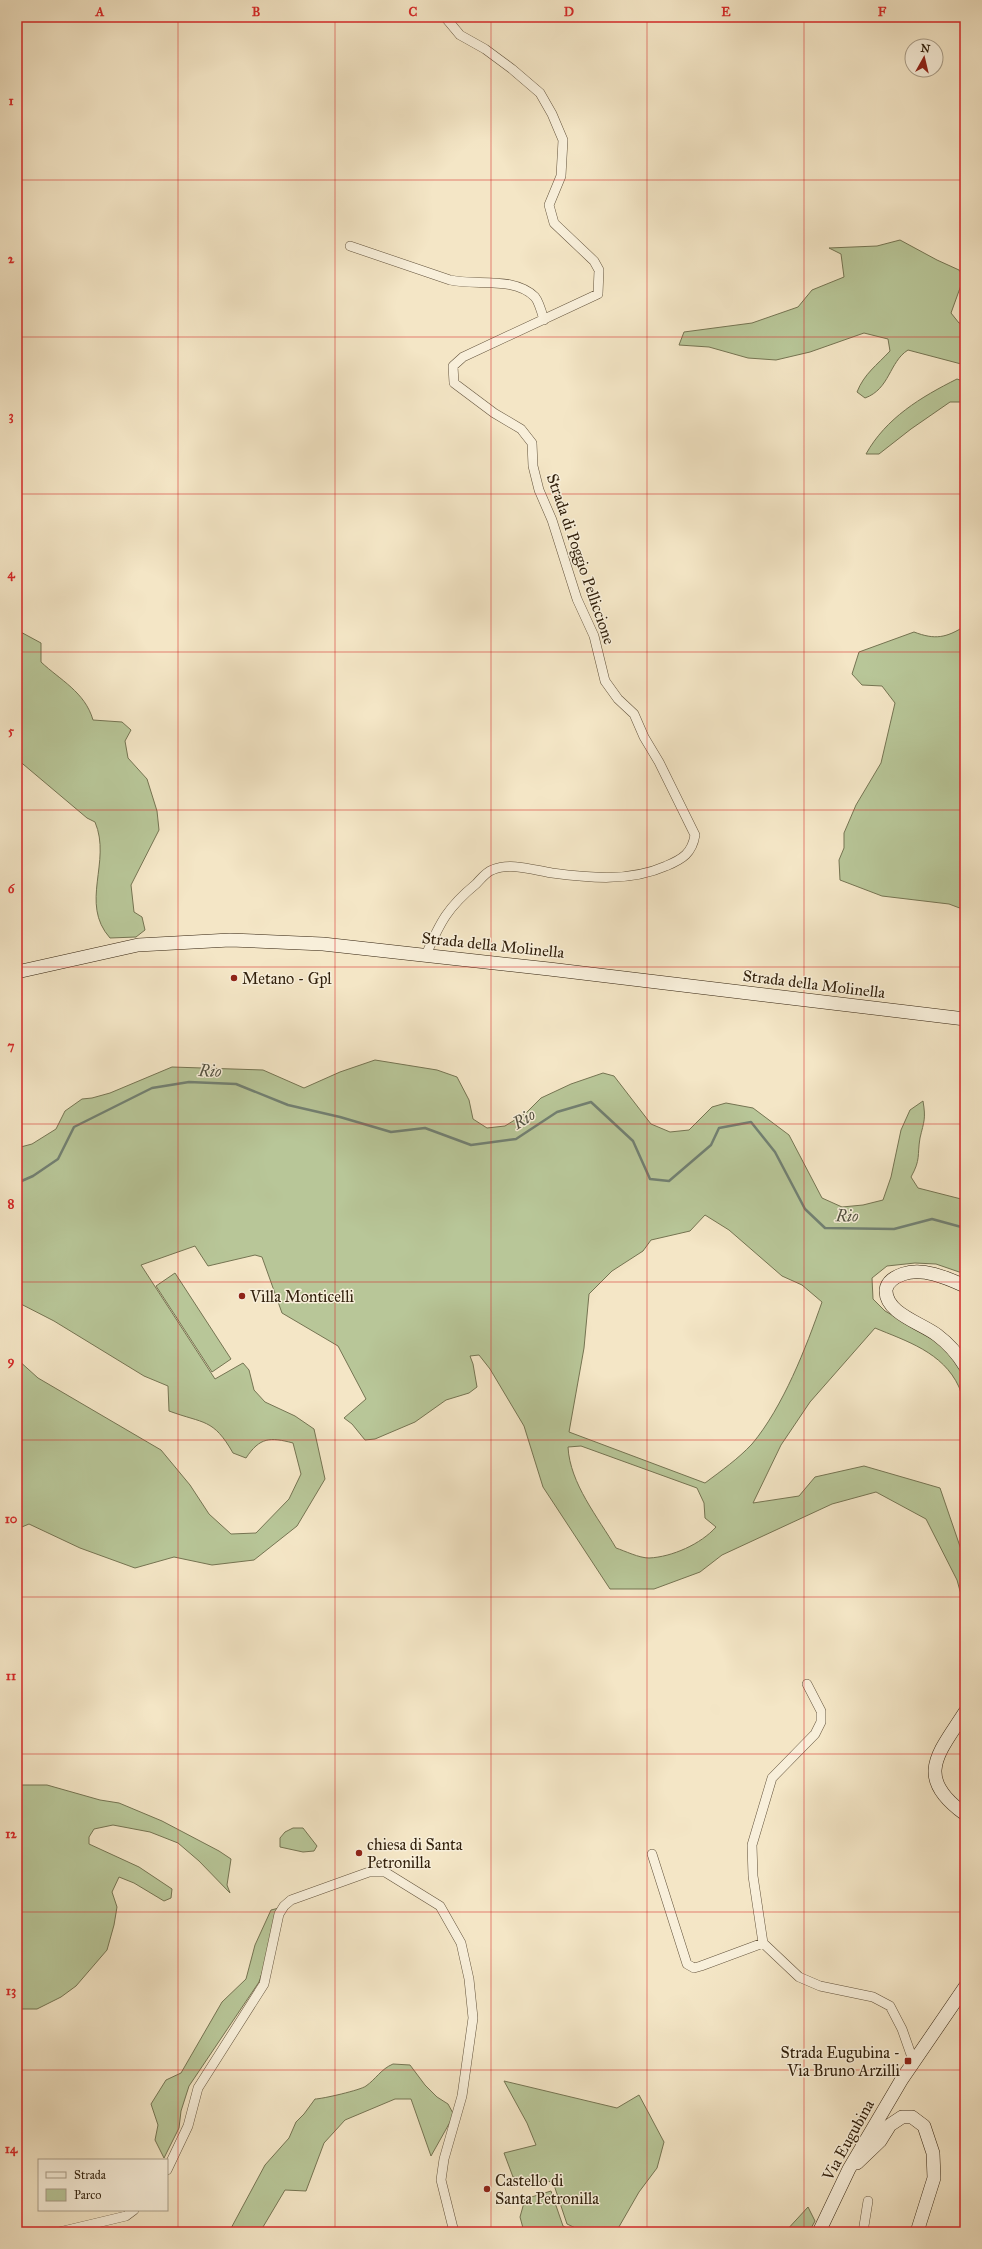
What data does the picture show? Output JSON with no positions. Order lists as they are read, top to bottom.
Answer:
{
  "streets": {
    "main road": ["Strada della Molinella", "Via Eugubina"],
    "street": ["Strada di Poggio Pelliccione"]
  },
  "crossings": [
    ["Strada di Poggio Pelliccione", "Strada della Molinella"]
  ],
  "water": ["Rio"],
  "places": {
    "other": [
      "Metano - Gpl",
      "Villa Monticelli",
      "chiesa di Santa Petronilla",
      "Castello di Santa Petronilla"
    ],
    "transit": ["Strada Eugubina - Via Bruno Arzilli"]
  },
  "legend": ["Strada", "Parco"],
  "north": "top",
  "grid": {
    "columns": [
      "A",
      "B",
      "C",
      "D",
      "E",
      "F"
    ],
    "rows": [
      "1",
      "2",
      "3",
      "4",
      "5",
      "6",
      "7",
      "8",
      "9",
      "10",
      "11",
      "12",
      "13",
      "14"
    ]
  }
}
